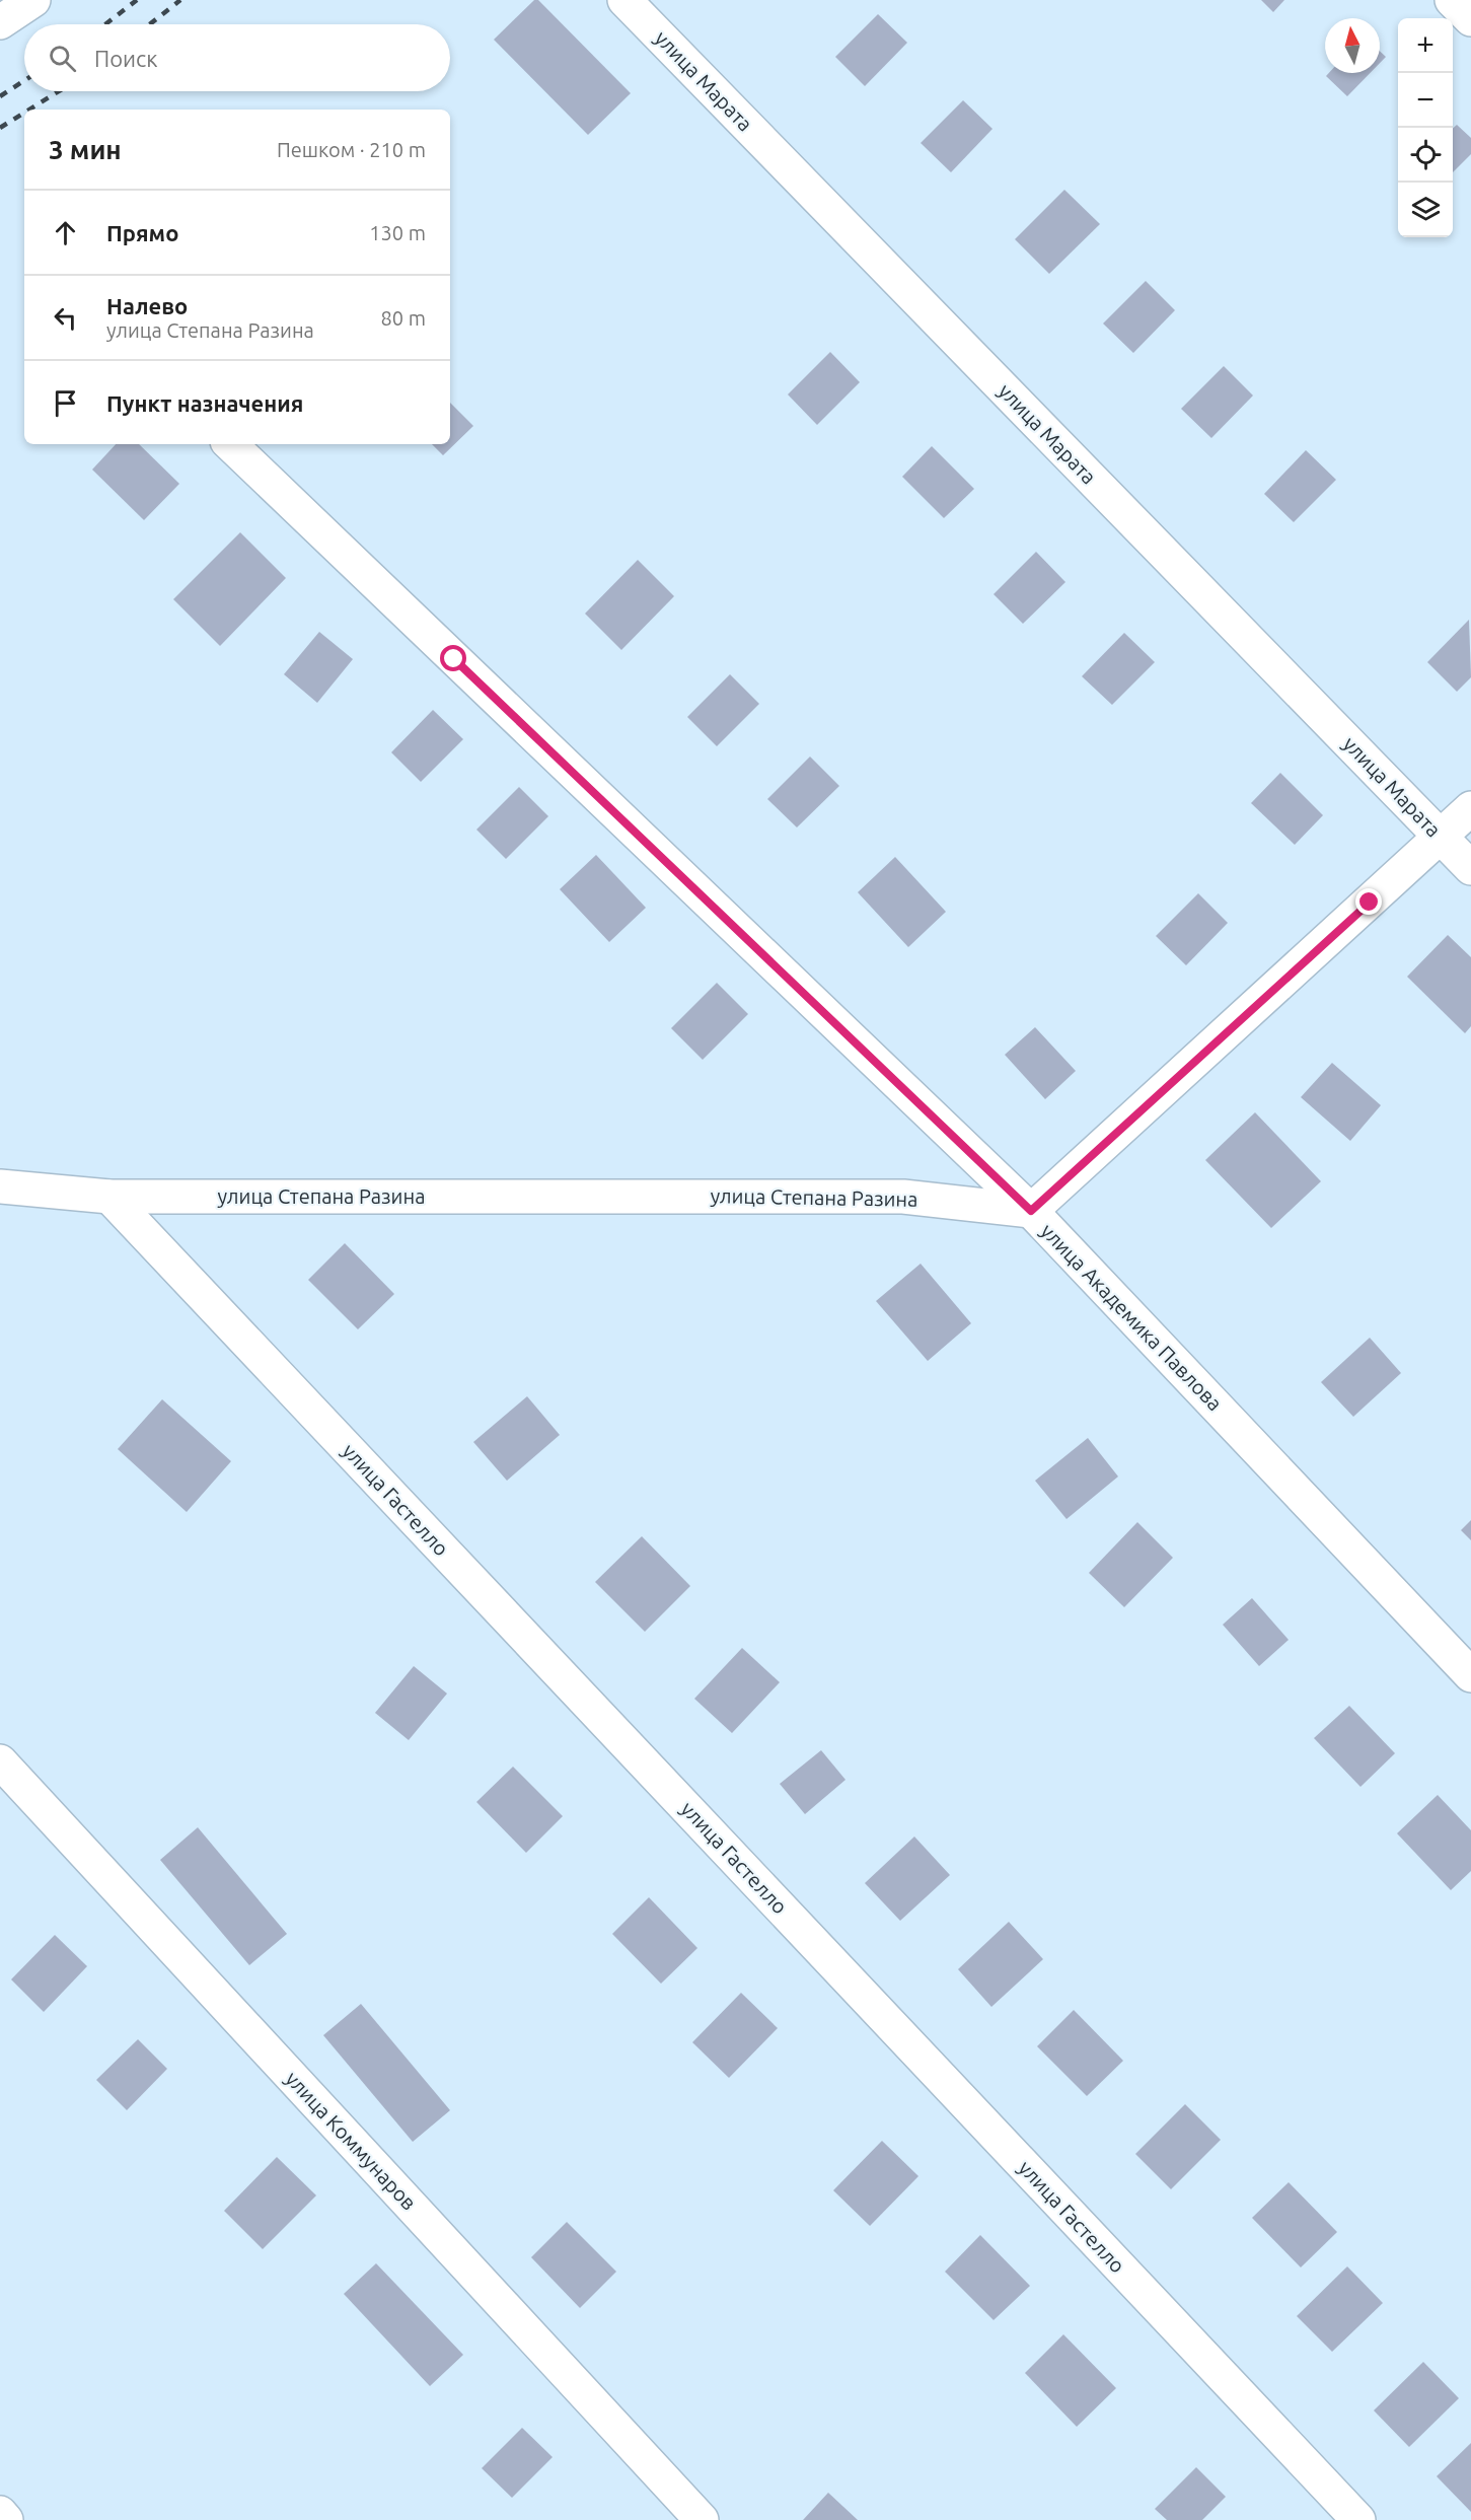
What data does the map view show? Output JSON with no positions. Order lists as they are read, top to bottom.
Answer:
{
  "streets": {
    "street": [
      "улица Марата",
      "улица Степана Разина",
      "улица Академика Павлова",
      "улица Гастелло",
      "улица Коммунаров"
    ]
  },
  "crossings": [
    ["улица Степана Разина", "улица Академика Павлова"],
    ["улица Степана Разина", "улица Гастелло"]
  ],
  "north": "top",
  "page": {
    "map_buttons": ["+", "−"],
    "search": "Поиск",
    "heading": ["3 мин", "Пешком · 210 m"],
    "list": [
      ["Прямо", "130 m"],
      ["Налево", "улица Степана Разина", "80 m"],
      "Пункт назначения"
    ]
  }
}
